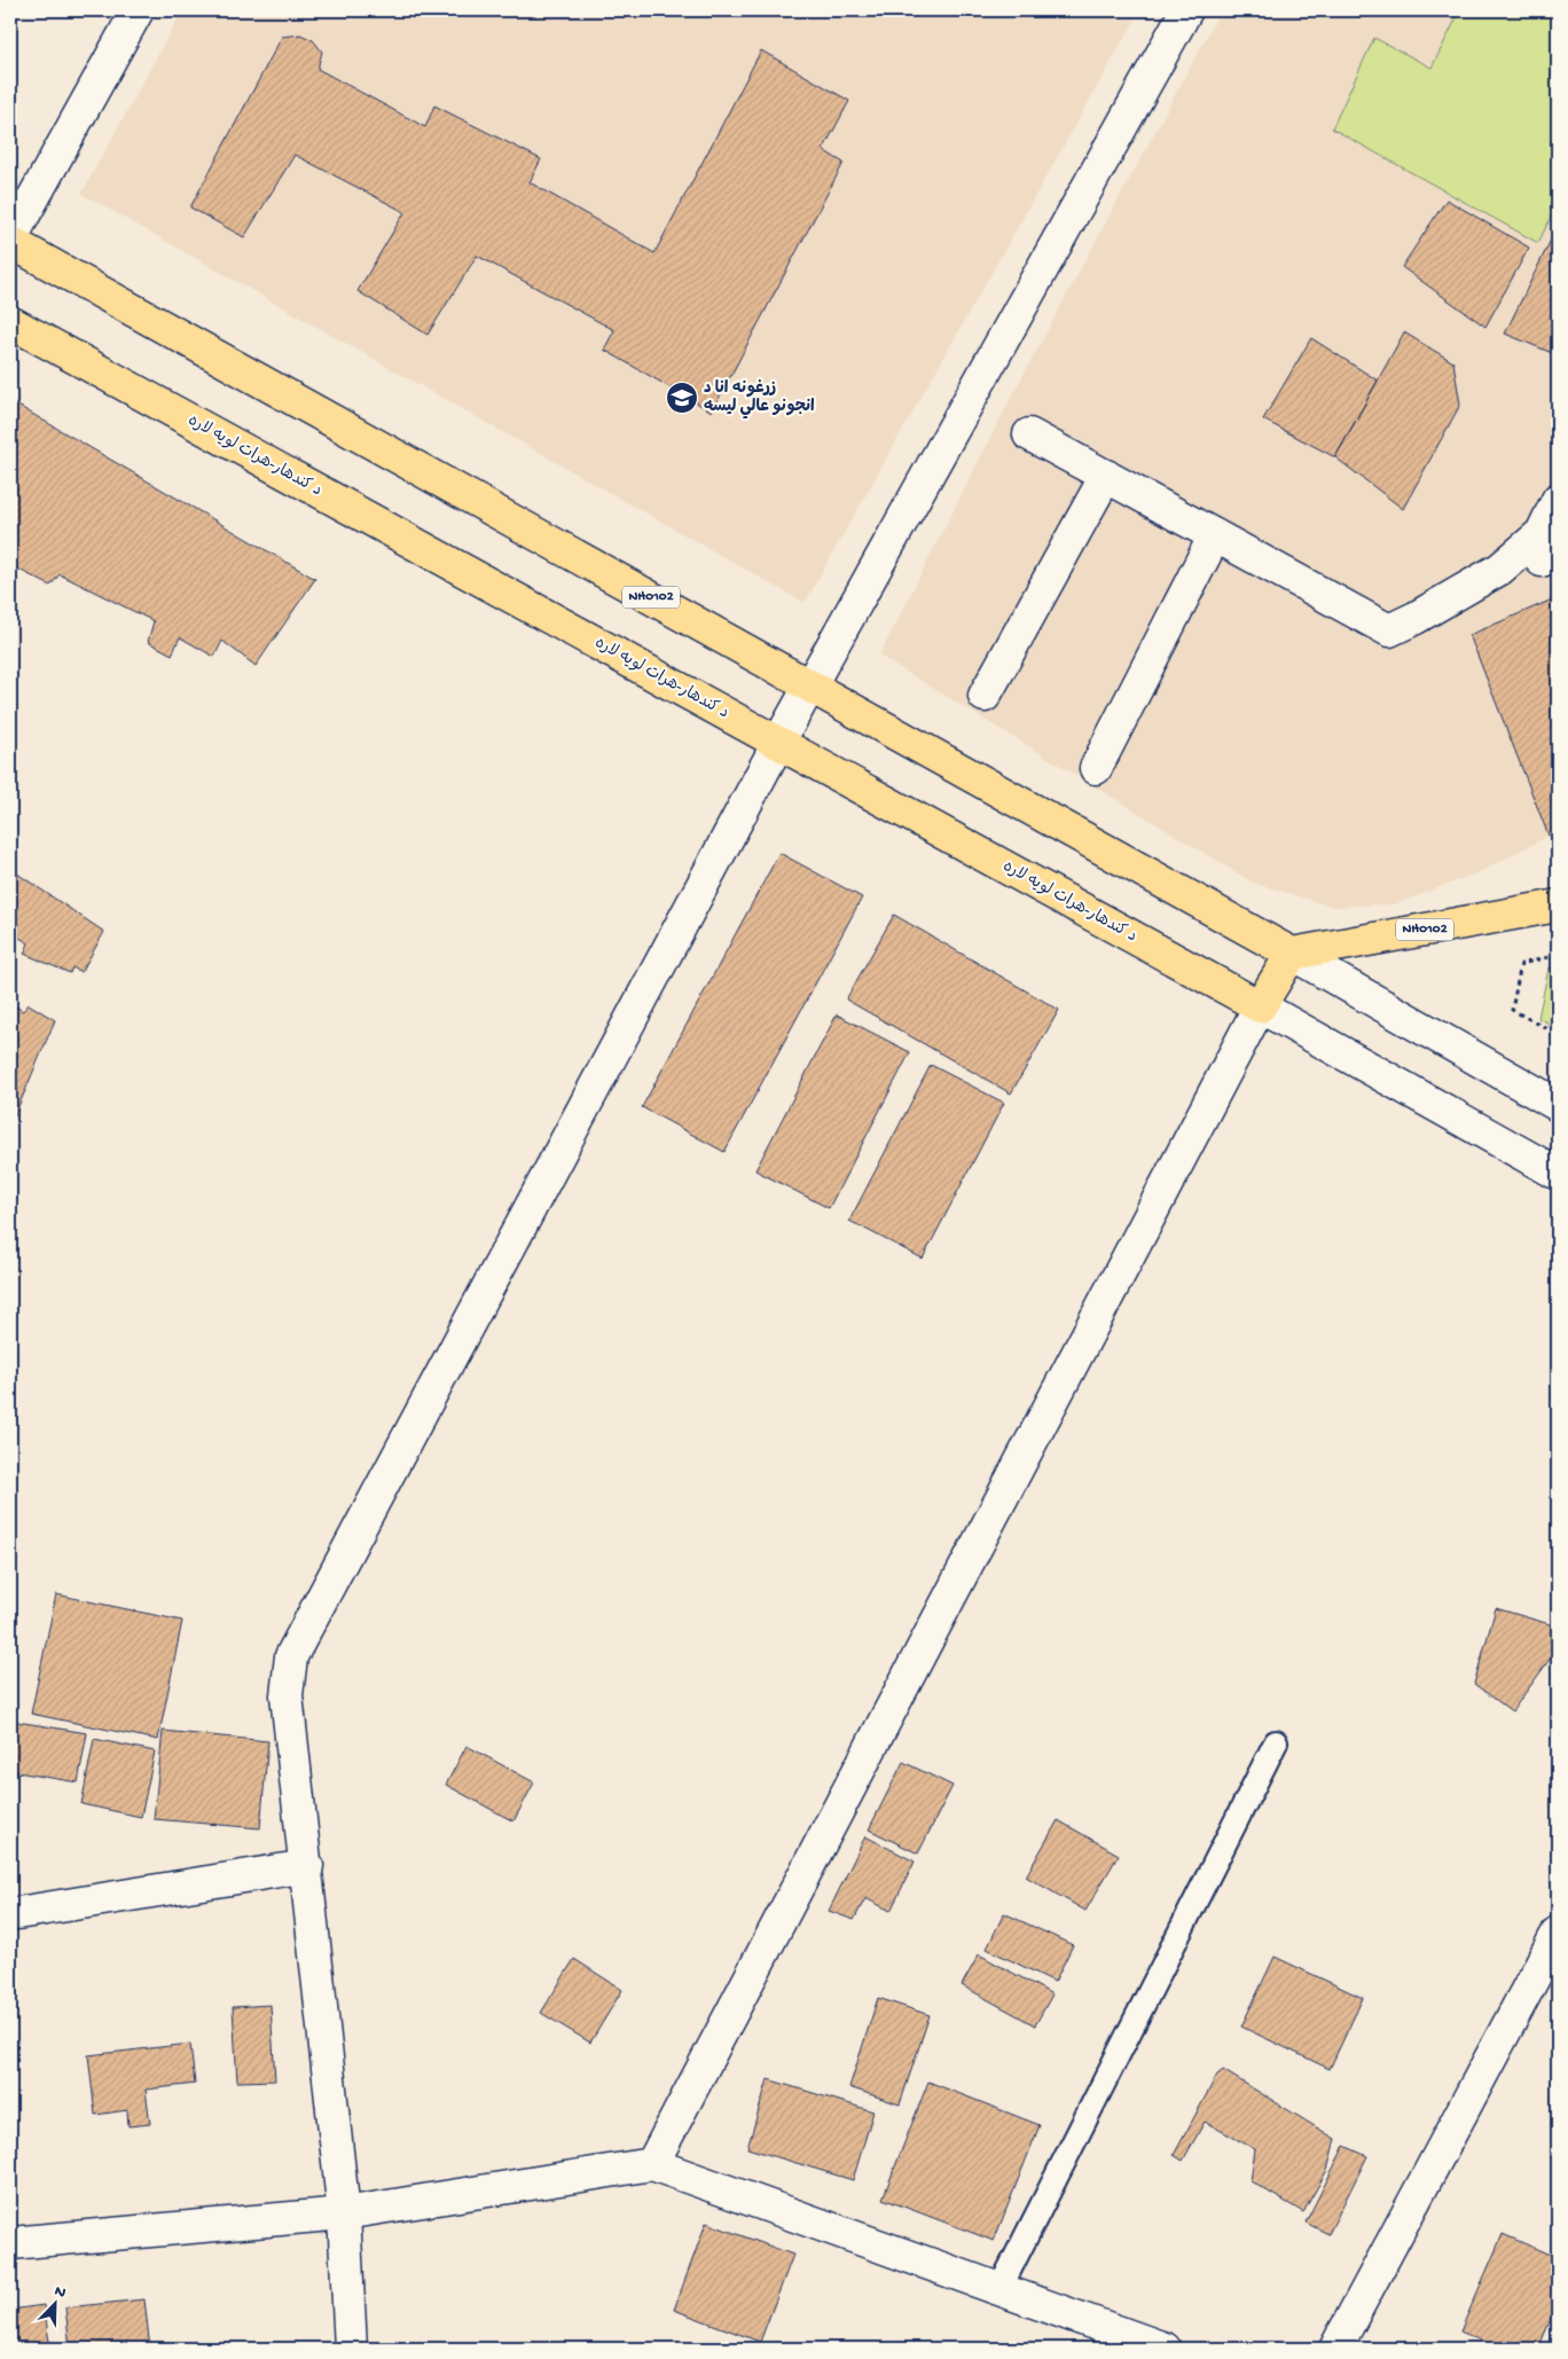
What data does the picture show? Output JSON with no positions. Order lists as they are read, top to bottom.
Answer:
{
  "streets": {
    "highway": ["د کندهار-هرات لويه لاره", "NH0102"]
  },
  "places": {
    "school or university": ["زرغونه انا د انجونو عالي لیسه"]
  },
  "north": "top right"
}
